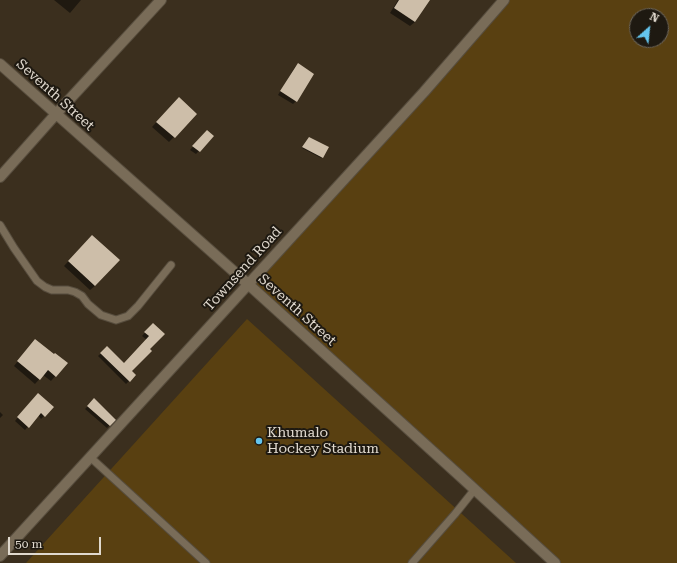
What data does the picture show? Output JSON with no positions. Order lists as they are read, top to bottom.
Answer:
{
  "streets": {
    "street": ["Seventh Street", "Townsend Road"]
  },
  "crossings": [
    ["Seventh Street", "Townsend Road"]
  ],
  "places": ["Khumalo Hockey Stadium"],
  "scale_bar": "50 m",
  "north": "top right"
}
